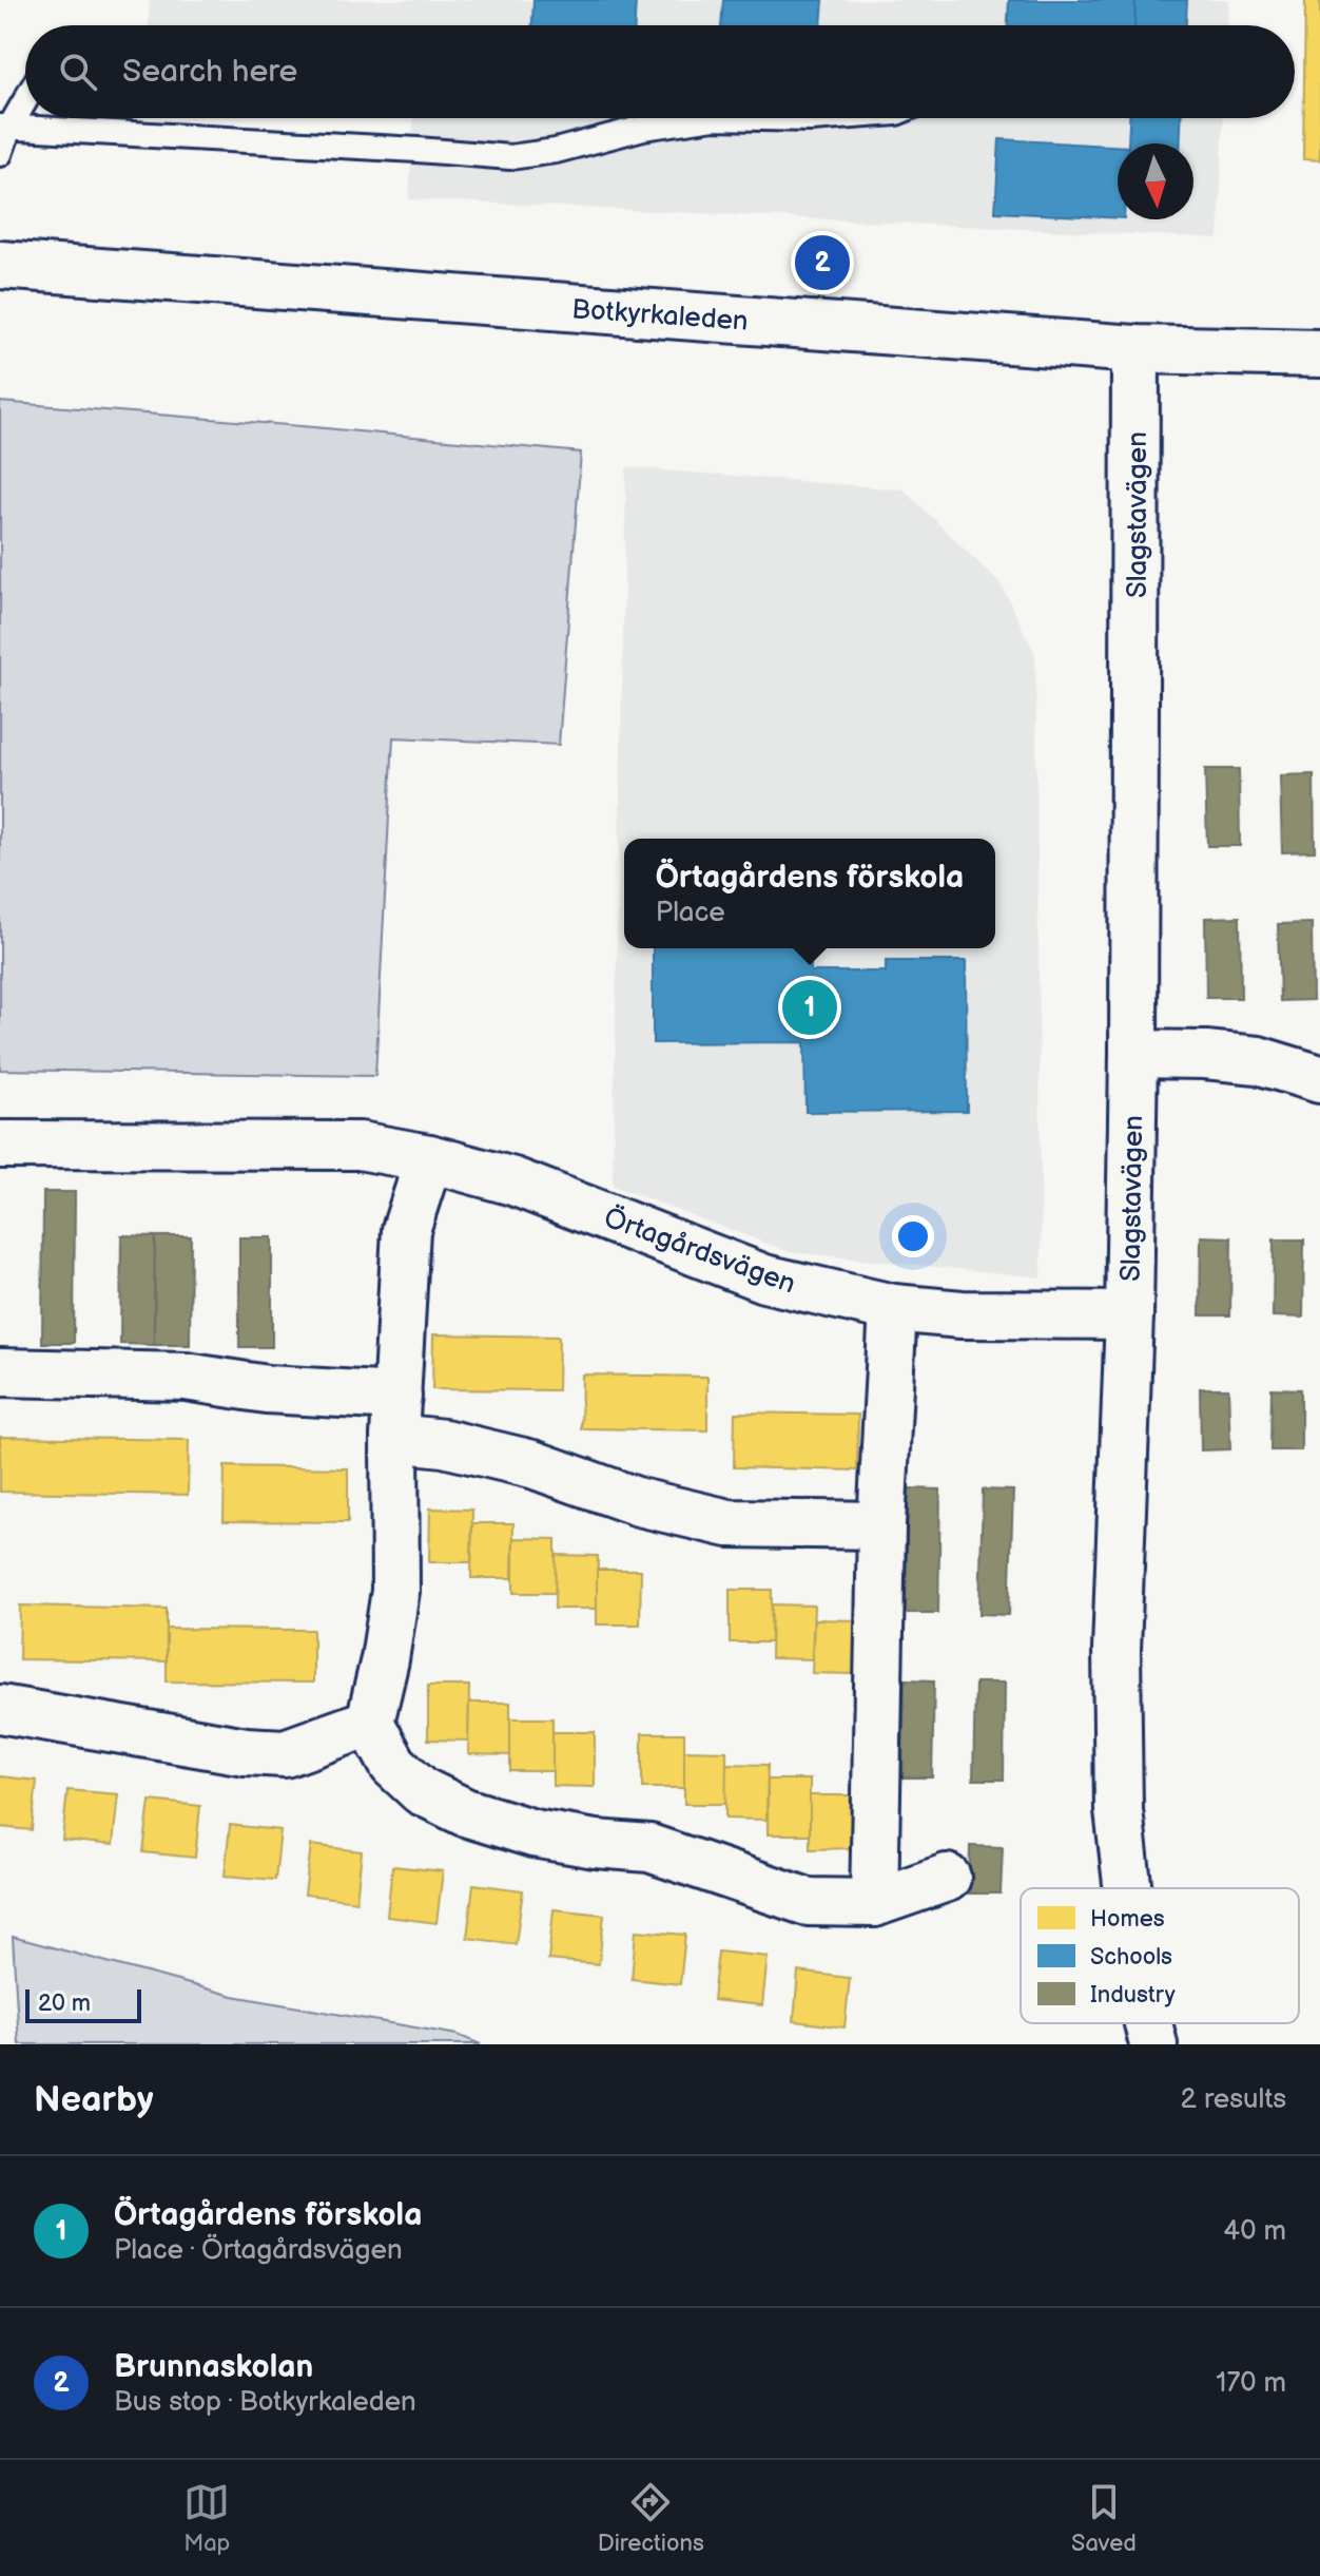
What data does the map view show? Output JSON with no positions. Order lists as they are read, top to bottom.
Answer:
{
  "streets": {
    "street": ["Botkyrkaleden", "Slagstavägen", "Örtagårdsvägen"]
  },
  "crossings": [
    ["Botkyrkaleden", "Slagstavägen"],
    ["Slagstavägen", "Örtagårdsvägen"]
  ],
  "legend": ["Homes", "Schools", "Industry"],
  "scale_bar": "20 m",
  "north": "bottom",
  "page": {
    "search": "Search here",
    "pins": ["2", "1"],
    "popup": ["Örtagårdens förskola", "Place"],
    "scale": "20 m",
    "heading": ["Nearby", "2 results"],
    "list": [
      {
        "mark": "1",
        "name": "Örtagårdens förskola",
        "note": "Place · Örtagårdsvägen",
        "value": "40 m"
      },
      {
        "mark": "2",
        "name": "Brunnaskolan",
        "note": "Bus stop · Botkyrkaleden",
        "value": "170 m"
      }
    ],
    "nav": ["Map", "Directions", "Saved"]
  }
}
